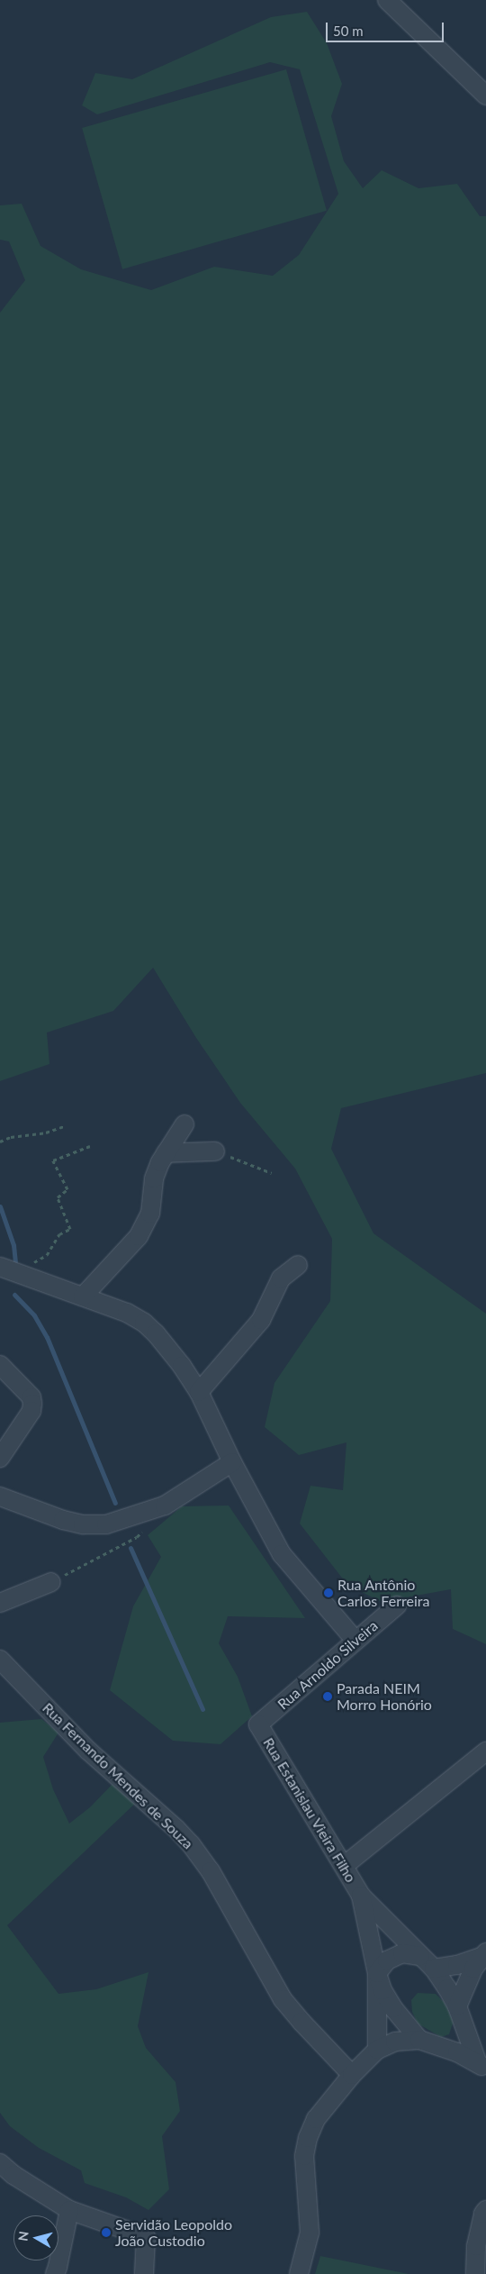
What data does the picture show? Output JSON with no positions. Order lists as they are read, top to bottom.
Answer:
{
  "streets": {
    "street": ["Rua Arnoldo Silveira", "Rua Fernando Mendes de Souza", "Rua Estanislau Vieira Filho"]
  },
  "crossings": [
    ["Rua Arnoldo Silveira", "Rua Estanislau Vieira Filho"]
  ],
  "places": ["Rua Antônio Carlos Ferreira", "Parada NEIM Morro Honório", "Servidão Leopoldo João Custodio"],
  "scale_bar": "50 m",
  "north": "left"
}
